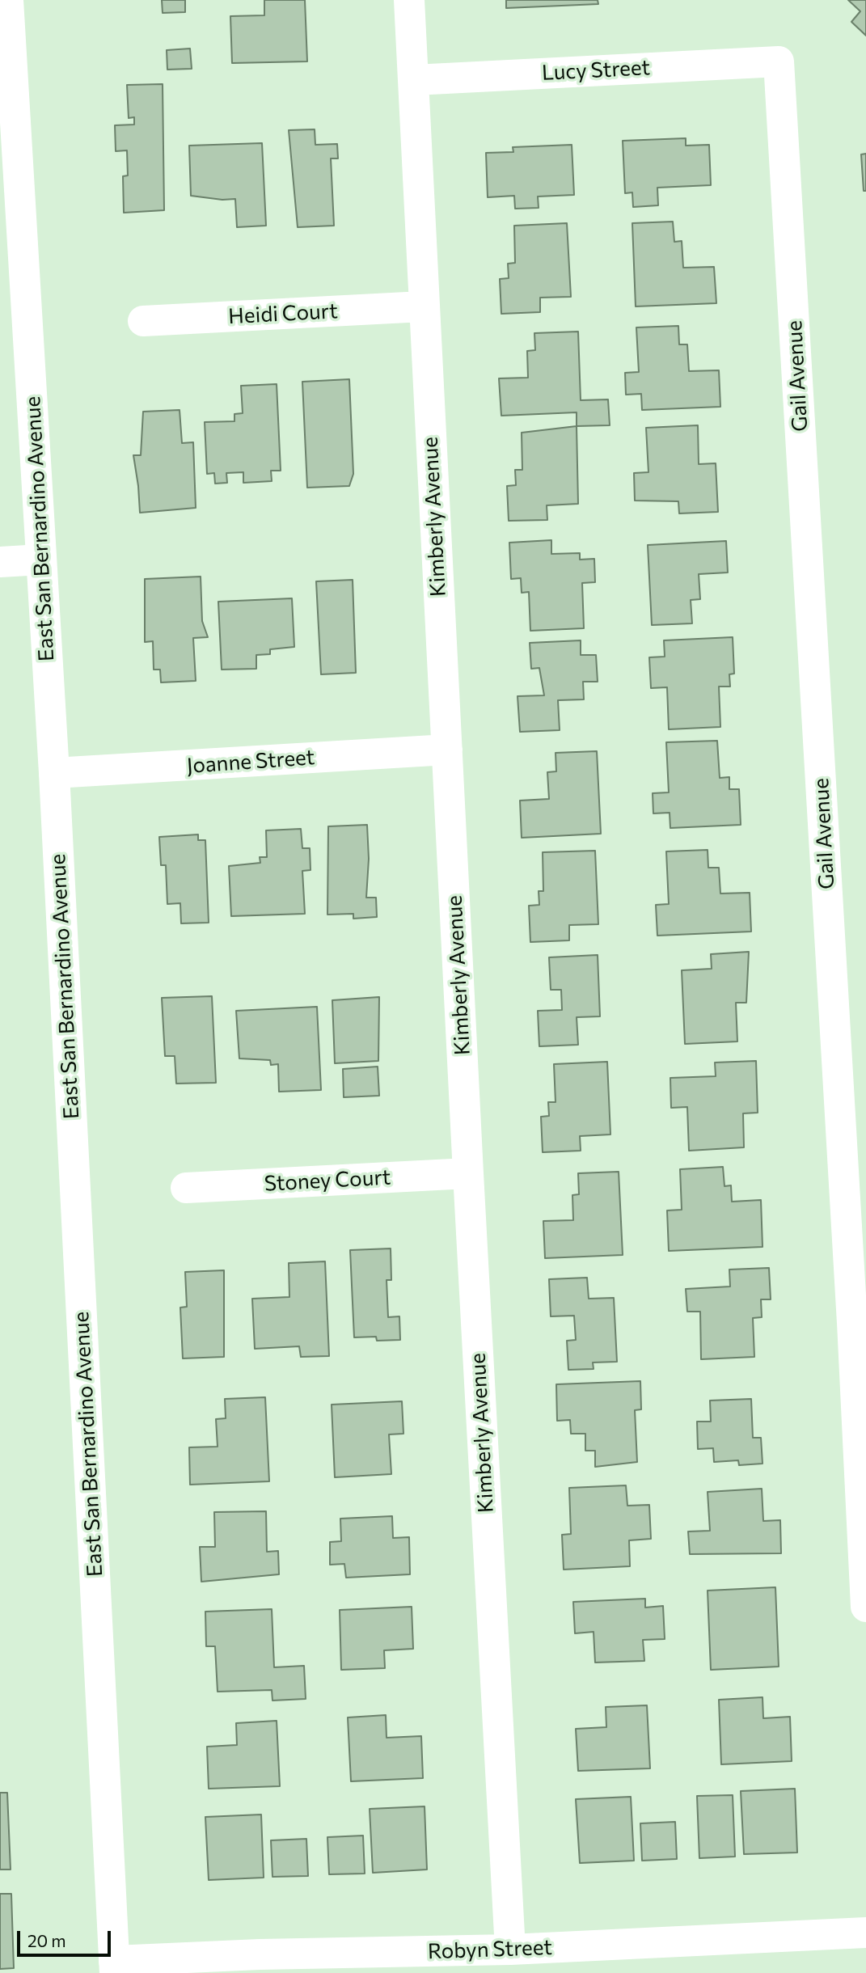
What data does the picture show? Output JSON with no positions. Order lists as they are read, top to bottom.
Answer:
{
  "streets": {
    "street": [
      "Lucy Street",
      "Heidi Court",
      "Gail Avenue",
      "Kimberly Avenue",
      "East San Bernardino Avenue",
      "Joanne Street",
      "Stoney Court",
      "Robyn Street"
    ]
  },
  "crossings": [
    ["Lucy Street", "Gail Avenue"],
    ["Lucy Street", "Kimberly Avenue"],
    ["Heidi Court", "Kimberly Avenue"],
    ["Kimberly Avenue", "Joanne Street"],
    ["Kimberly Avenue", "Stoney Court"],
    ["Kimberly Avenue", "Robyn Street"],
    ["East San Bernardino Avenue", "Joanne Street"],
    ["East San Bernardino Avenue", "Robyn Street"]
  ],
  "scale_bar": "20 m"
}
